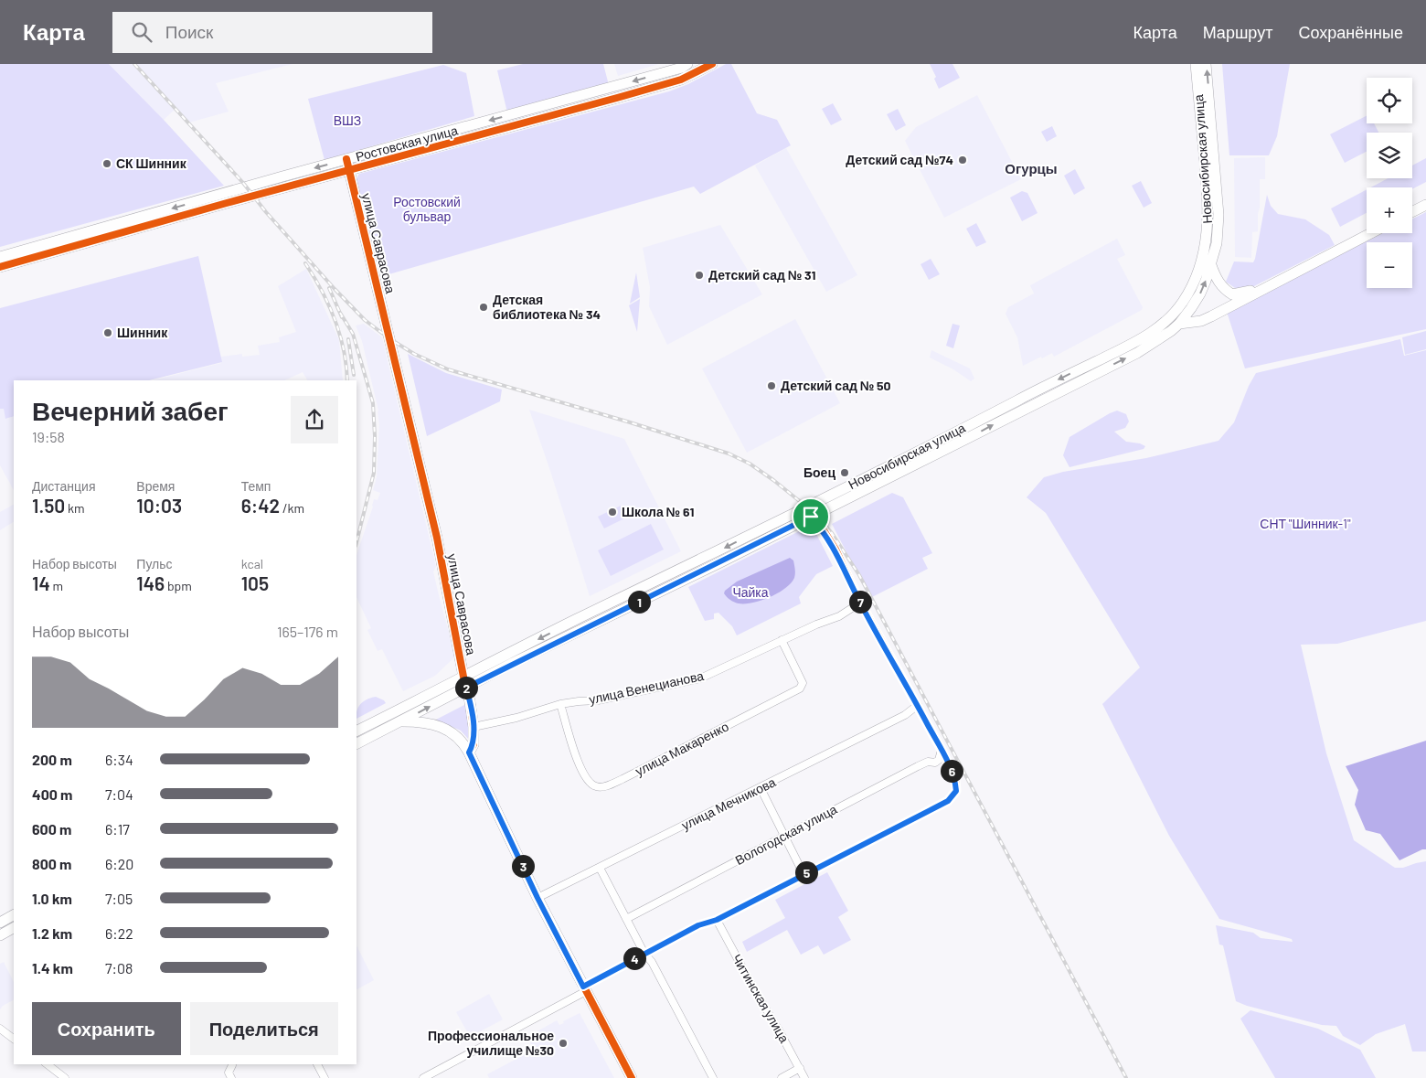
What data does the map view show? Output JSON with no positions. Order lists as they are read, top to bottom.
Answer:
{
  "streets": {
    "street": [
      "Ростовская улица",
      "Новосибирская улица",
      "улица Саврасова",
      "улица Венецианова",
      "улица Макаренко",
      "улица Мечникова",
      "Вологодская улица",
      "Читинская улица"
    ]
  },
  "crossings": [
    ["Ростовская улица", "улица Саврасова"],
    ["Новосибирская улица", "улица Саврасова"],
    ["улица Саврасова", "улица Венецианова"],
    ["улица Венецианова", "улица Макаренко"]
  ],
  "districts": ["Огурцы"],
  "parks": [
    "ВШЗ",
    "Ростовский бульвар",
    "СНТ \"Шинник-1\"",
    "Чайка"
  ],
  "places": [
    "Детский сад №74",
    "СК Шинник",
    "Детский сад № 31",
    "Детская библиотека № 34",
    "Шинник",
    "Детский сад № 50",
    "Боец",
    "Школа № 61",
    "Профессиональное училище №30"
  ],
  "page": {
    "header": "Карта",
    "search": "Поиск",
    "nav": ["Карта", "Маршрут", "Сохранённые"],
    "map_buttons": ["+", "−"],
    "heading": ["Вечерний забег", "19:58"],
    "stats": [
      ["Дистанция", "1.50 km"],
      ["Время", "10:03"],
      ["Темп", "6:42 /km"],
      ["Набор высоты", "14 m"],
      ["Пульс", "146 bpm"],
      ["kcal", "105"]
    ],
    "pins": [
      "1",
      "7",
      "2",
      "6",
      "3",
      "5",
      "4"
    ],
    "chart": ["Набор высоты", "165–176 m"],
    "list": [
      {
        "name": "200 m",
        "note": "6:34"
      },
      {
        "name": "400 m",
        "note": "7:04"
      },
      {
        "name": "600 m",
        "note": "6:17"
      },
      {
        "name": "800 m",
        "note": "6:20"
      },
      {
        "name": "1.0 km",
        "note": "7:05"
      },
      {
        "name": "1.2 km",
        "note": "6:22"
      },
      {
        "name": "1.4 km",
        "note": "7:08"
      }
    ],
    "buttons": ["Сохранить", "Поделиться"]
  }
}
